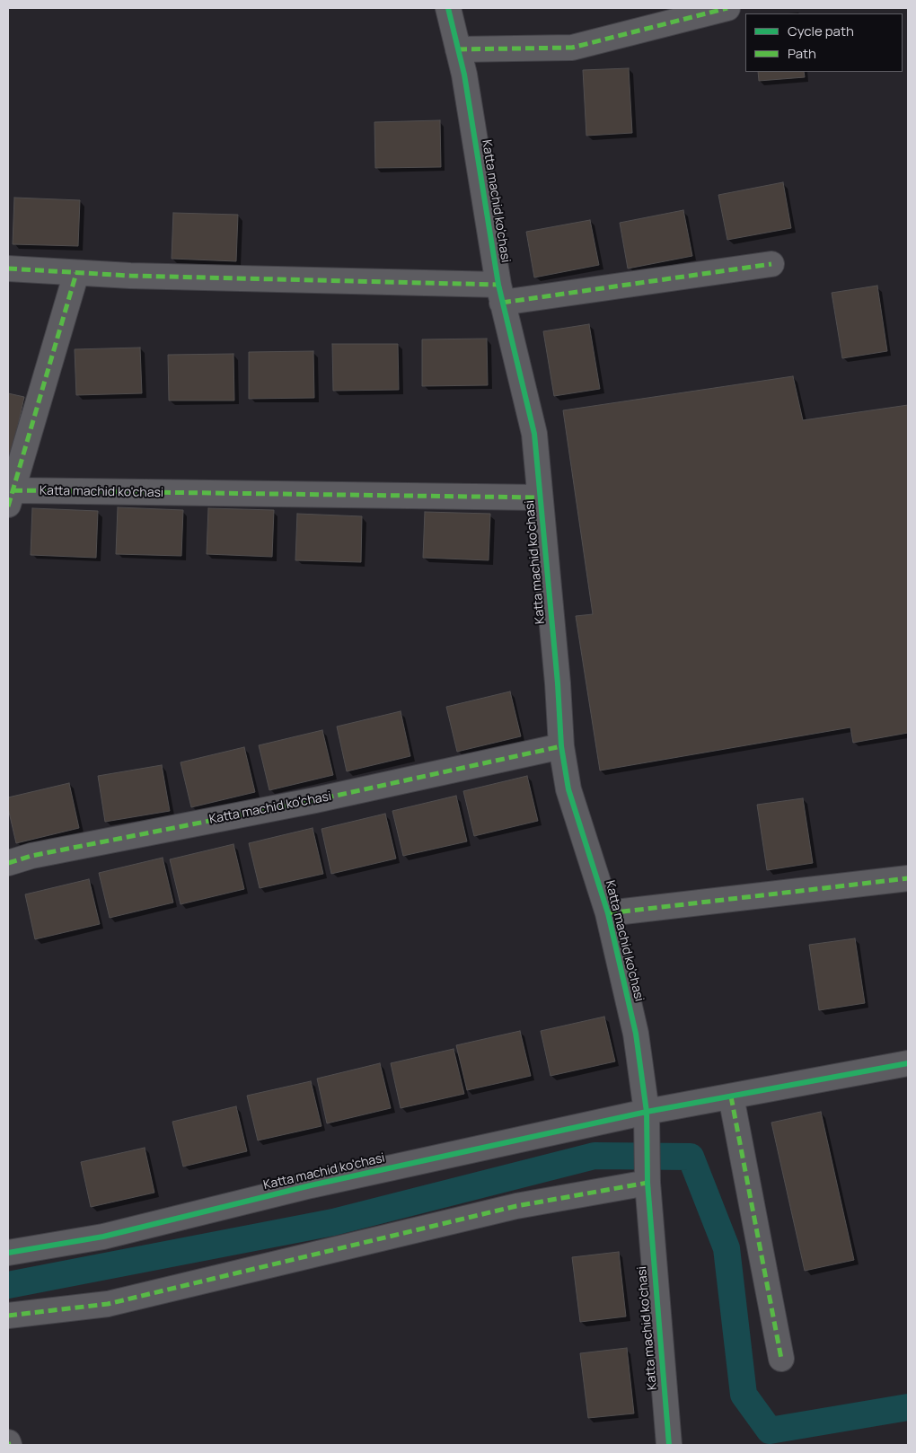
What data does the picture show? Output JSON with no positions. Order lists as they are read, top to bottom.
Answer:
{
  "streets": {
    "street": ["Katta machid ko'chasi"]
  },
  "legend": ["Cycle path", "Path"]
}
